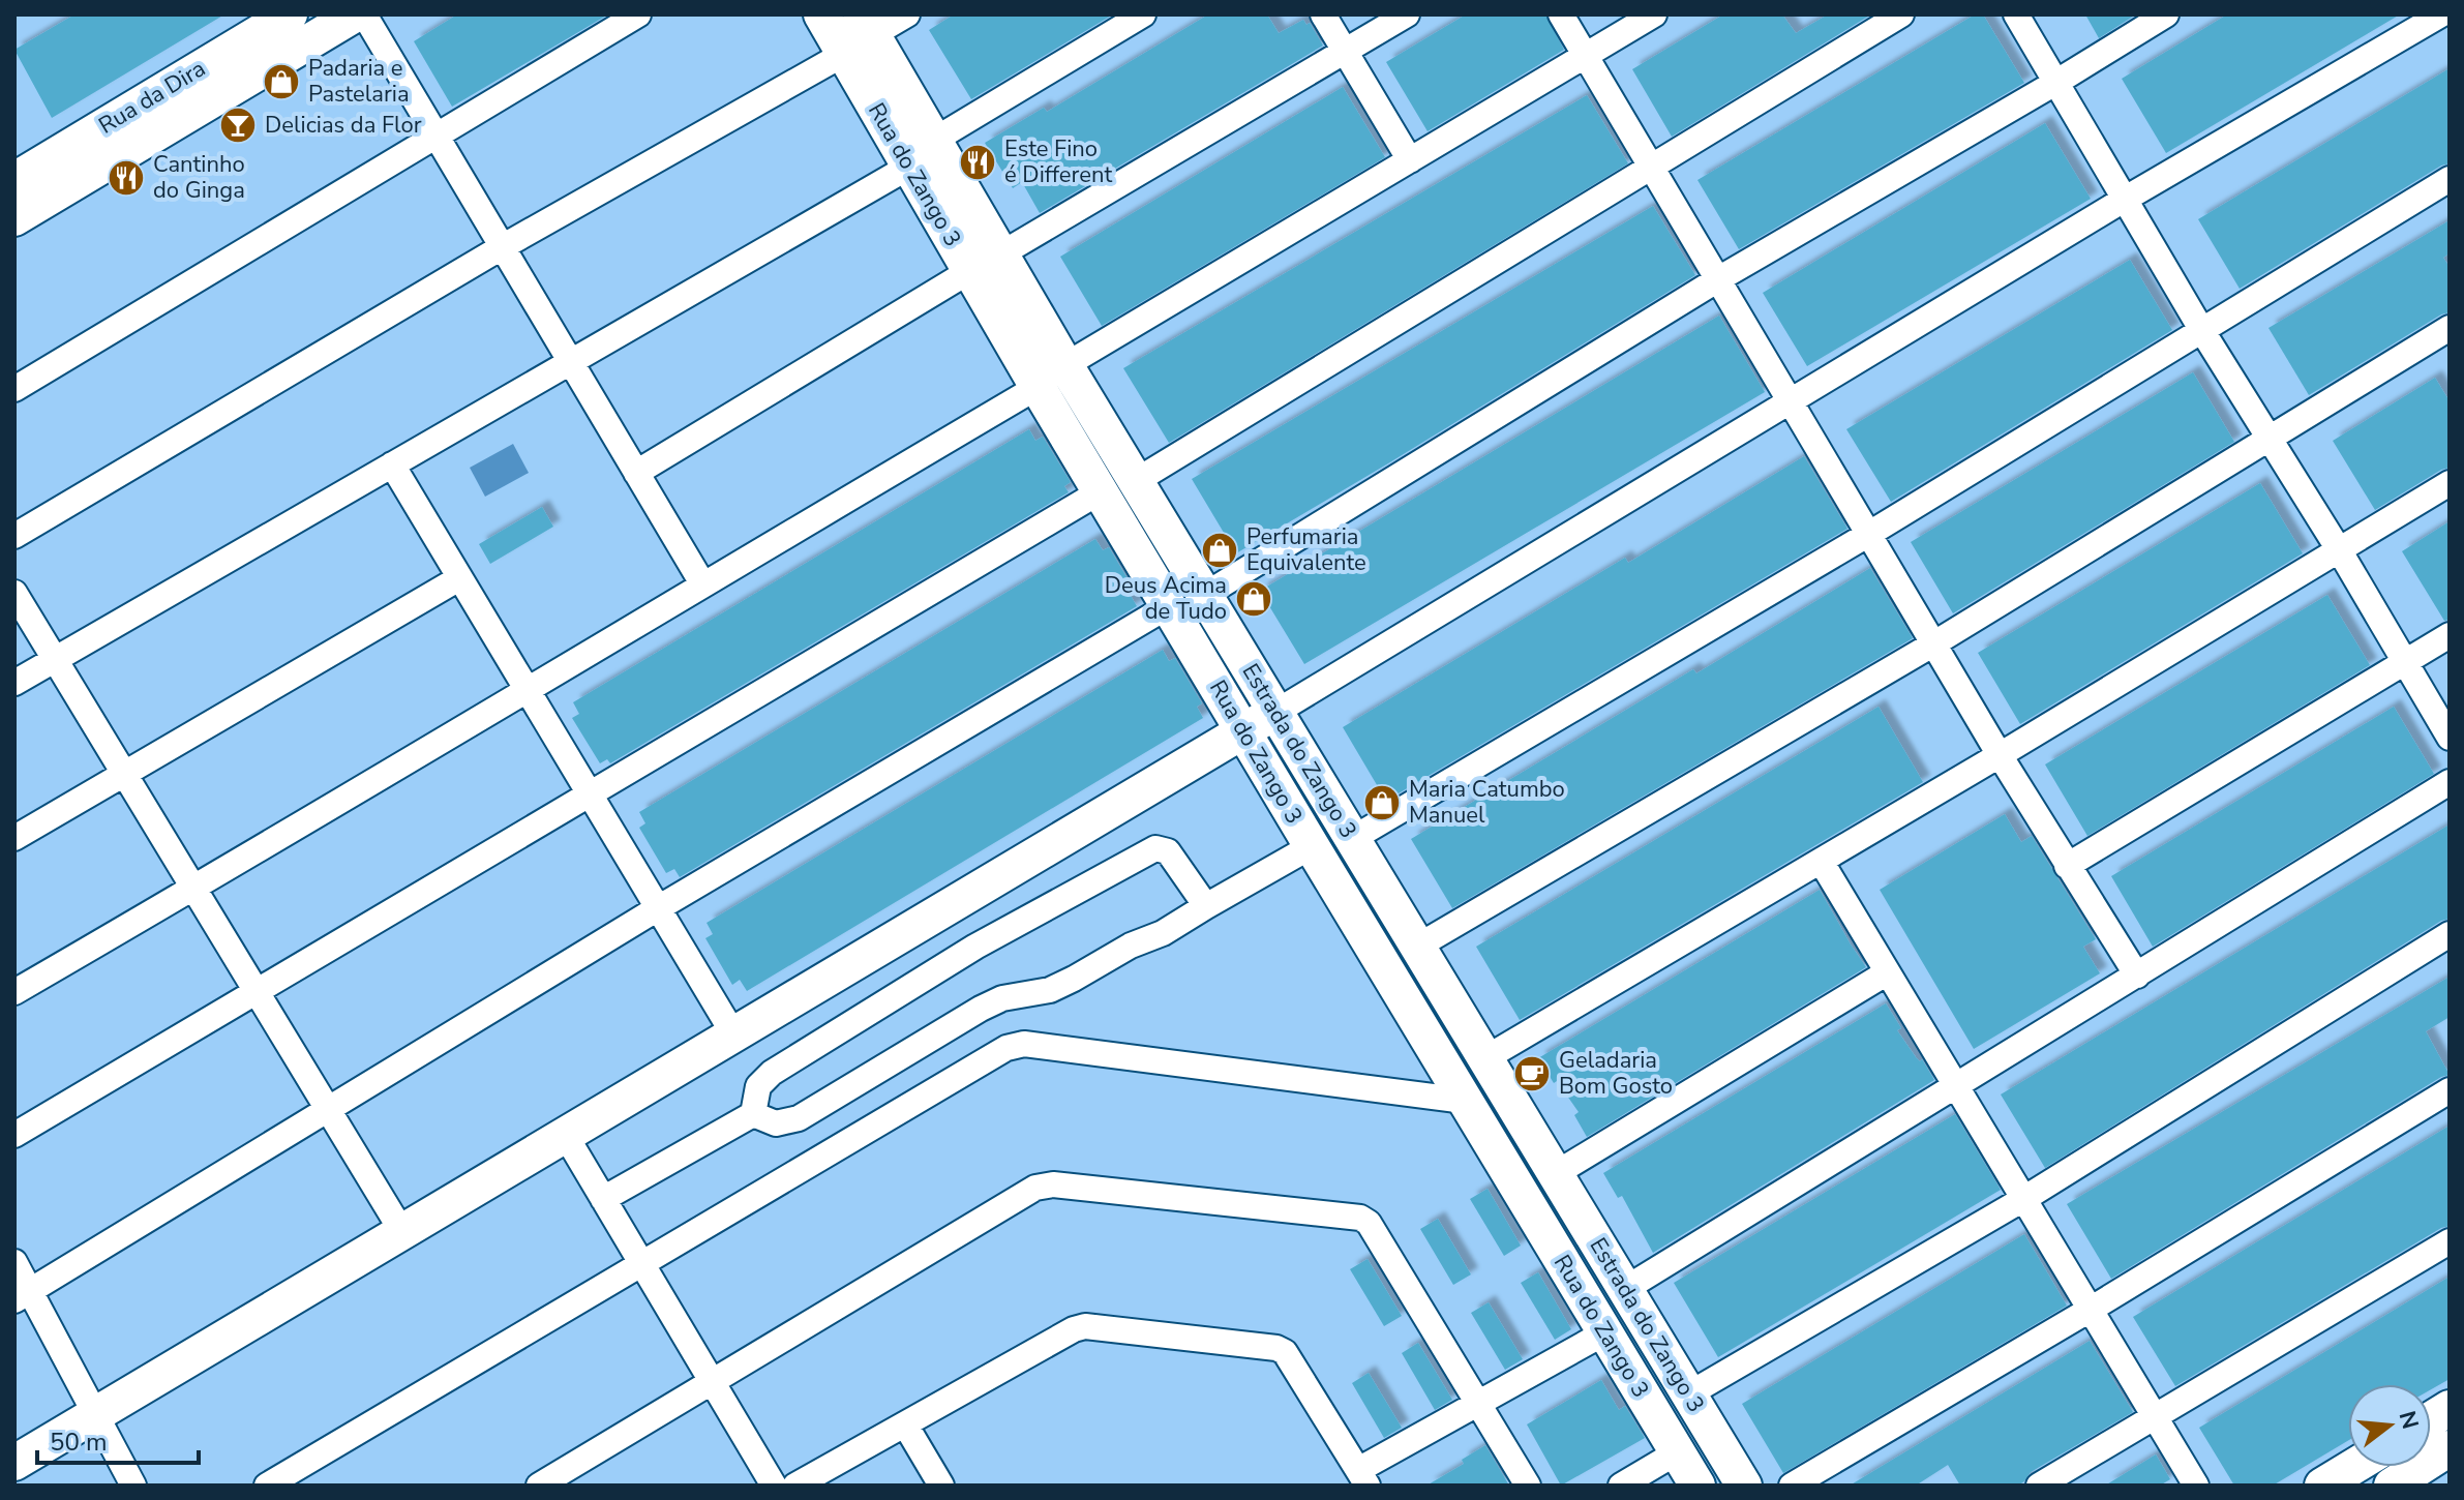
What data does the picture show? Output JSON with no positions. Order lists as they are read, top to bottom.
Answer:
{
  "streets": {
    "street": ["Rua da Dira", "Rua do Zango 3", "Estrada do Zango 3"]
  },
  "crossings": [
    ["Rua do Zango 3", "Estrada do Zango 3"]
  ],
  "places": {
    "shop": [
      "Padaria e Pastelaria",
      "Perfumaria Equivalente",
      "Deus Acima de Tudo",
      "Maria Catumbo Manuel"
    ],
    "bar": ["Delicias da Flor"],
    "restaurant": ["Este Fino é Different", "Cantinho do Ginga"],
    "cafe": ["Geladaria Bom Gosto"]
  },
  "scale_bar": "50 m",
  "north": "right"
}
